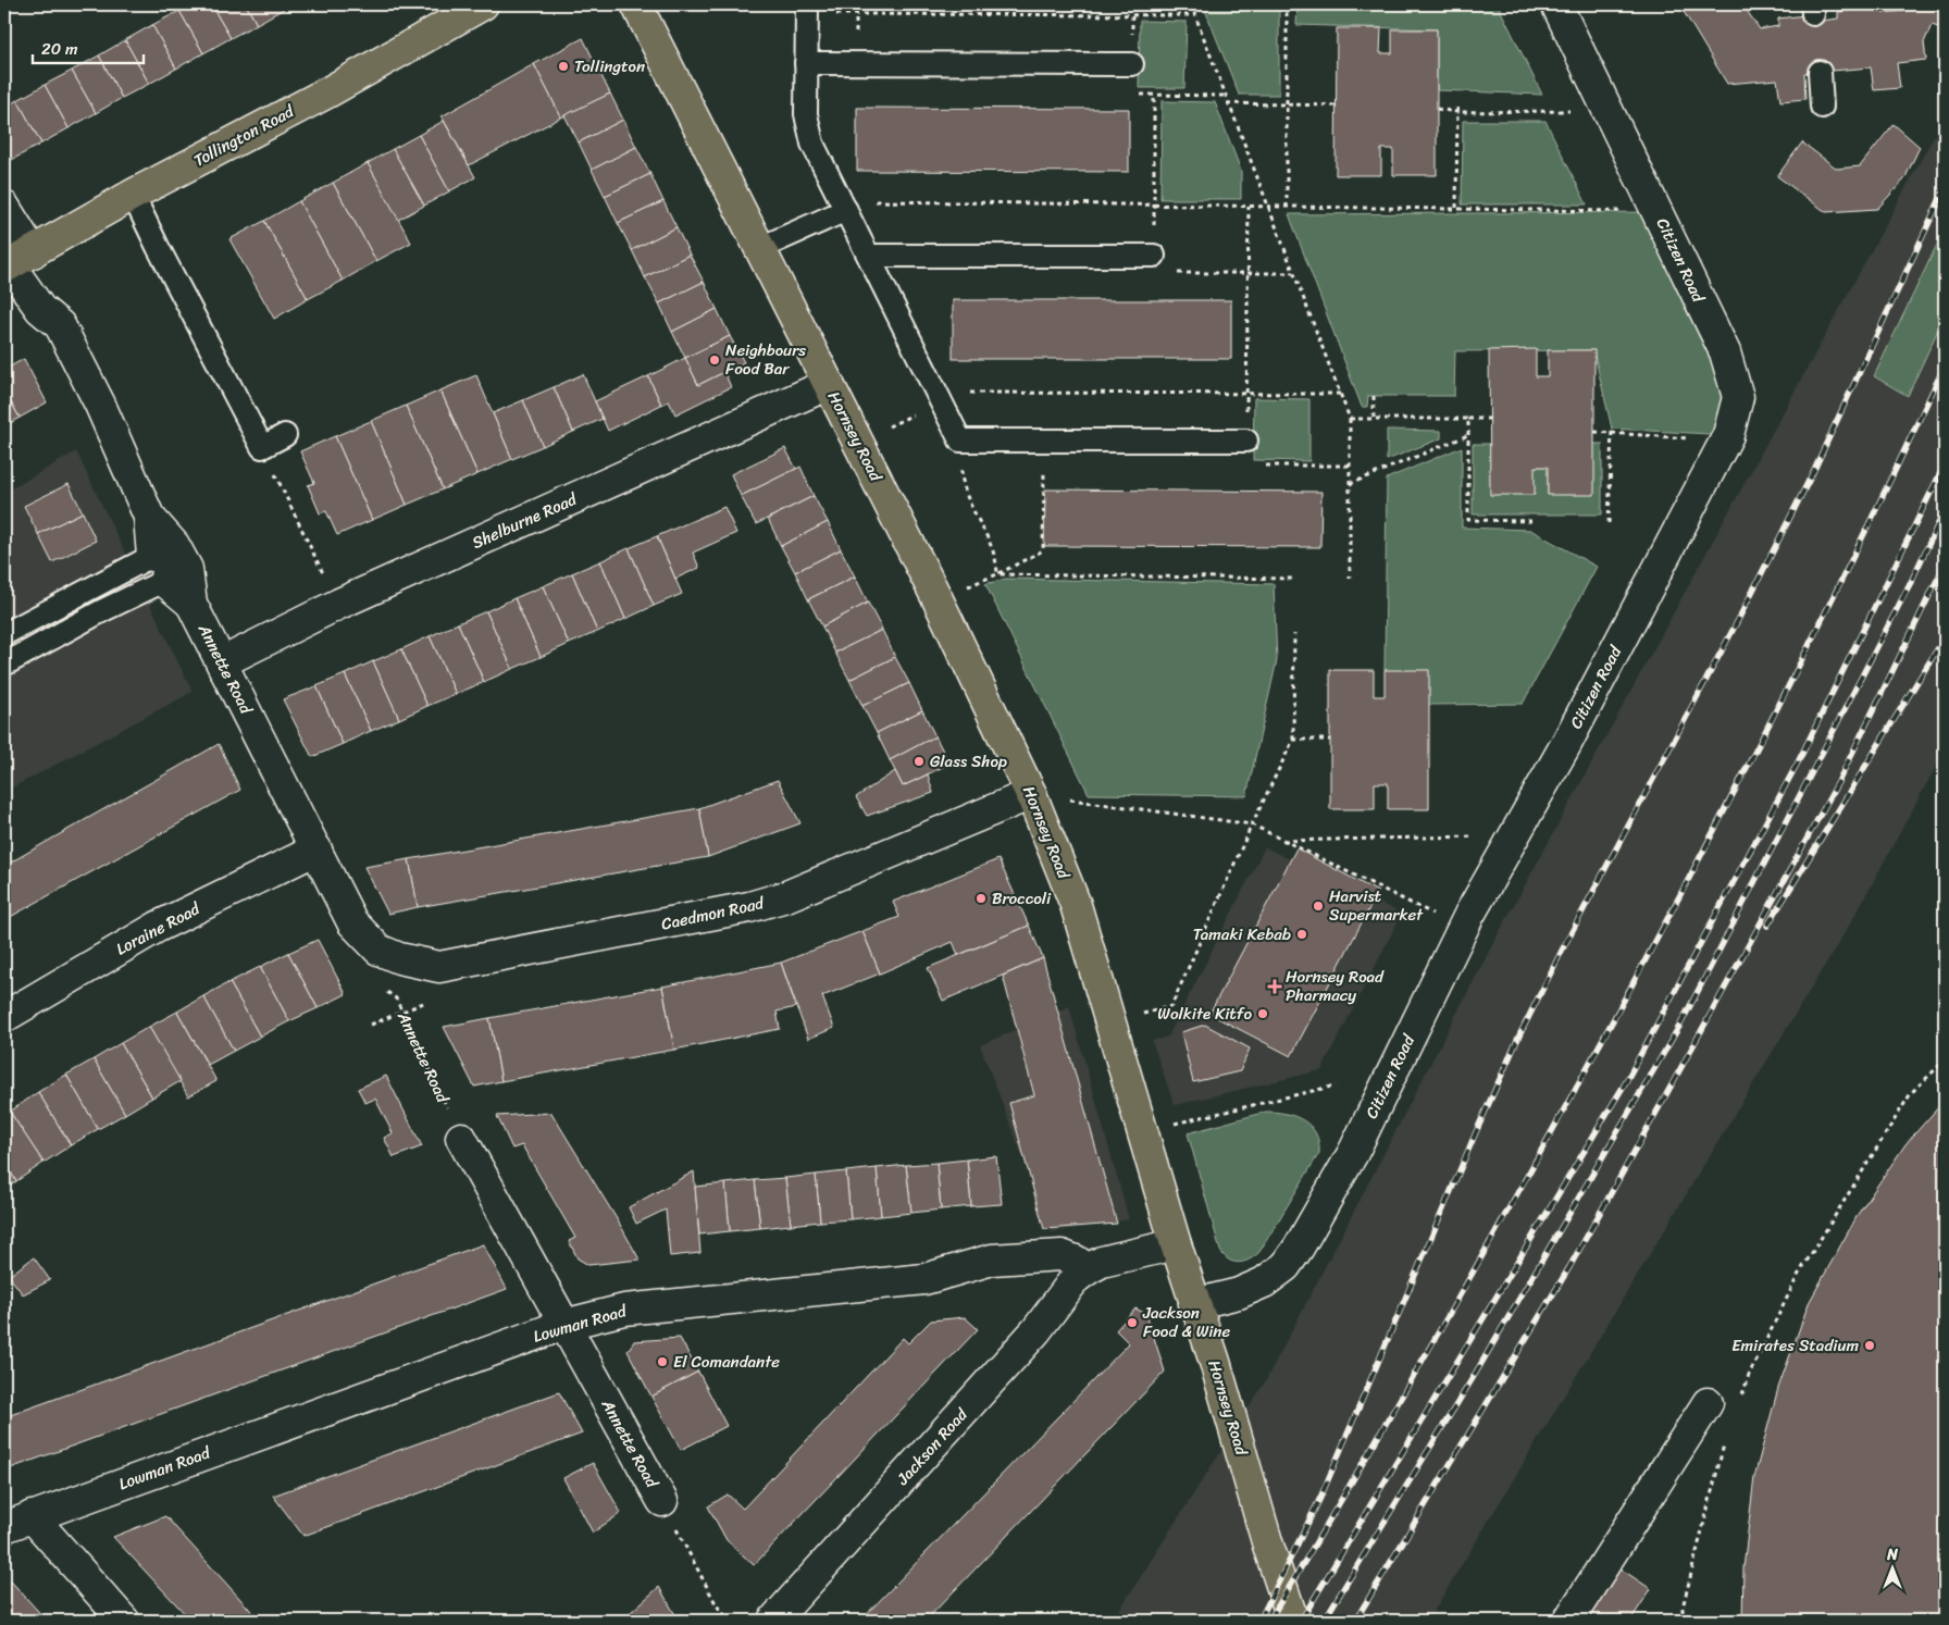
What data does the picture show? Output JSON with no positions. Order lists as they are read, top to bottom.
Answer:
{
  "streets": {
    "main road": ["Tollington Road", "Hornsey Road"],
    "street": [
      "Citizen Road",
      "Shelburne Road",
      "Annette Road",
      "Caedmon Road",
      "Loraine Road",
      "Lowman Road",
      "Jackson Road"
    ]
  },
  "crossings": [
    ["Tollington Road", "Annette Road"],
    ["Citizen Road", "Hornsey Road"],
    ["Hornsey Road", "Shelburne Road"],
    ["Hornsey Road", "Caedmon Road"],
    ["Shelburne Road", "Annette Road"],
    ["Annette Road", "Caedmon Road"],
    ["Annette Road", "Loraine Road"],
    ["Annette Road", "Lowman Road"],
    ["Lowman Road", "Jackson Road"]
  ],
  "places": {
    "other": [
      "Tollington",
      "Neighbours Food Bar",
      "Glass Shop",
      "Broccoli",
      "Harvist Supermarket",
      "Tamaki Kebab",
      "Wolkite Kitfo",
      "Jackson Food & Wine",
      "Emirates Stadium",
      "El Comandante"
    ],
    "health": ["Hornsey Road Pharmacy"]
  },
  "scale_bar": "20 m",
  "north": "top"
}
